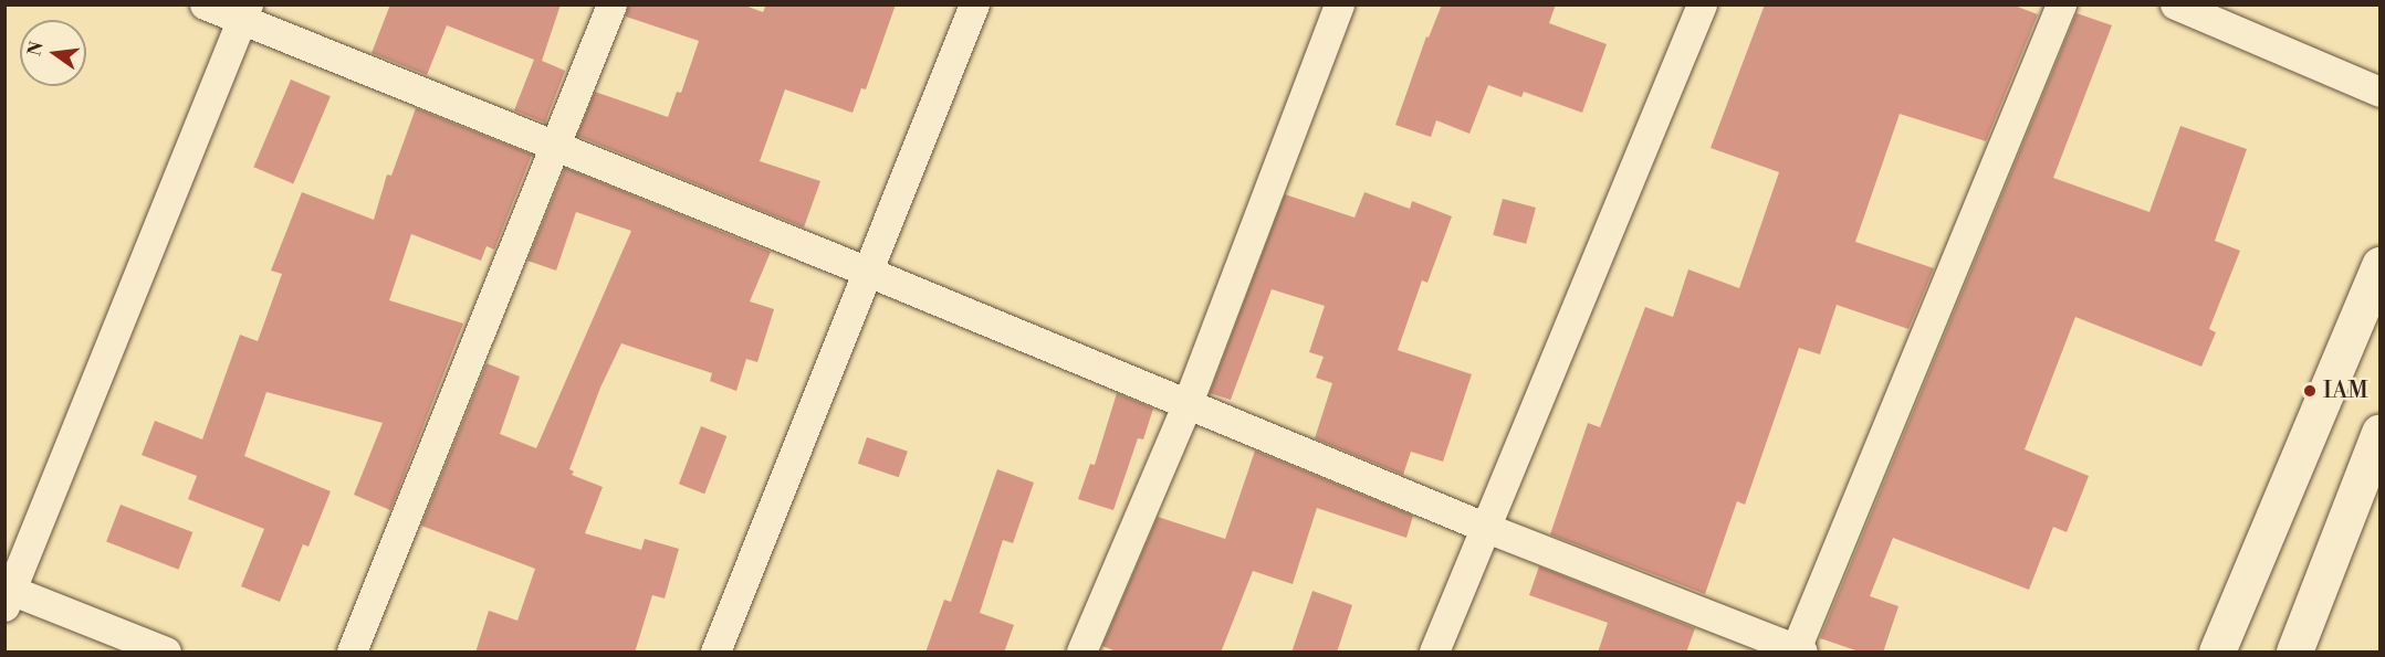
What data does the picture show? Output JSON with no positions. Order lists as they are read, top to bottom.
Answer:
{
  "places": ["IAM"],
  "north": "left"
}
